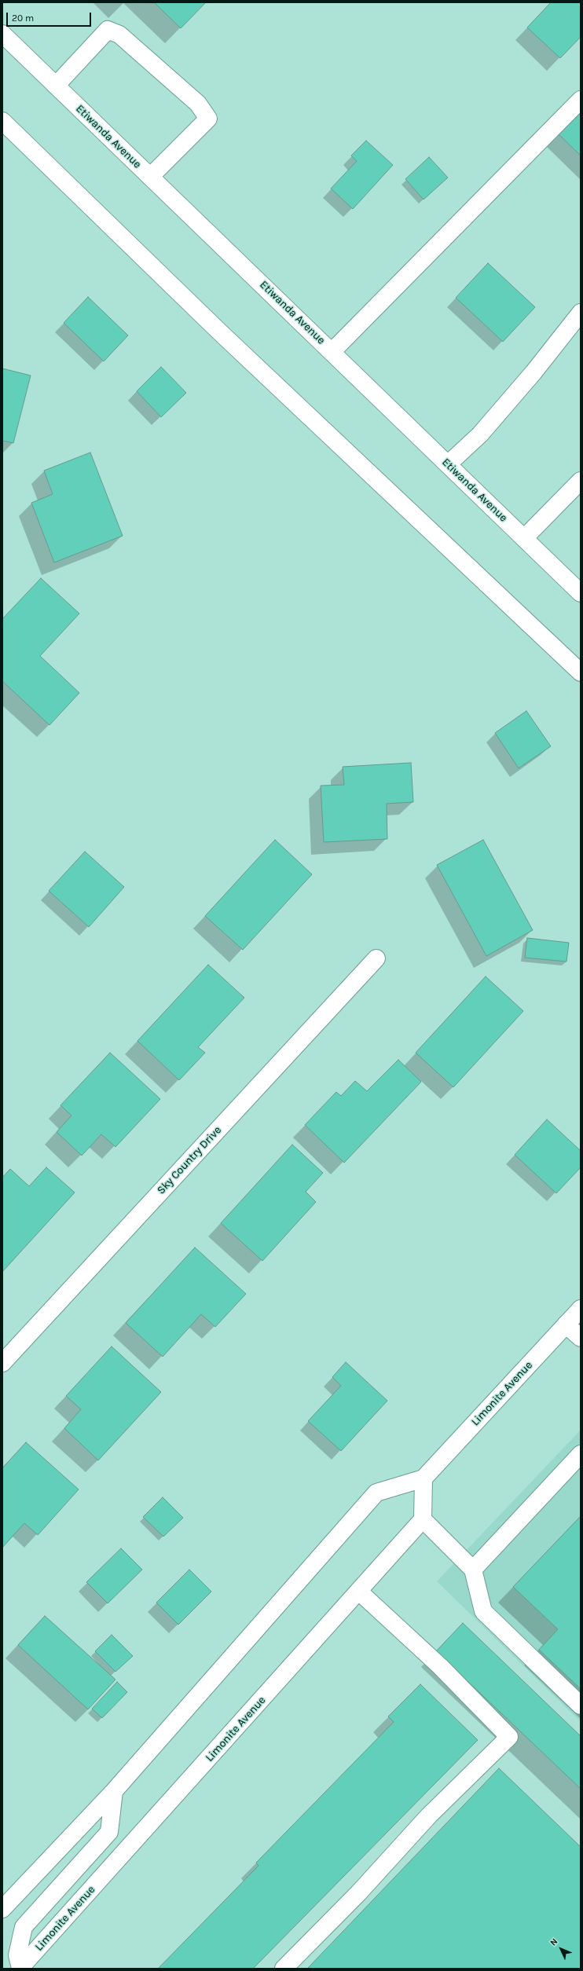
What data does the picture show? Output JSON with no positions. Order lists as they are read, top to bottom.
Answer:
{
  "streets": {
    "main road": ["Etiwanda Avenue", "Sky Country Drive", "Limonite Avenue"]
  },
  "scale_bar": "20 m",
  "north": "top left"
}
